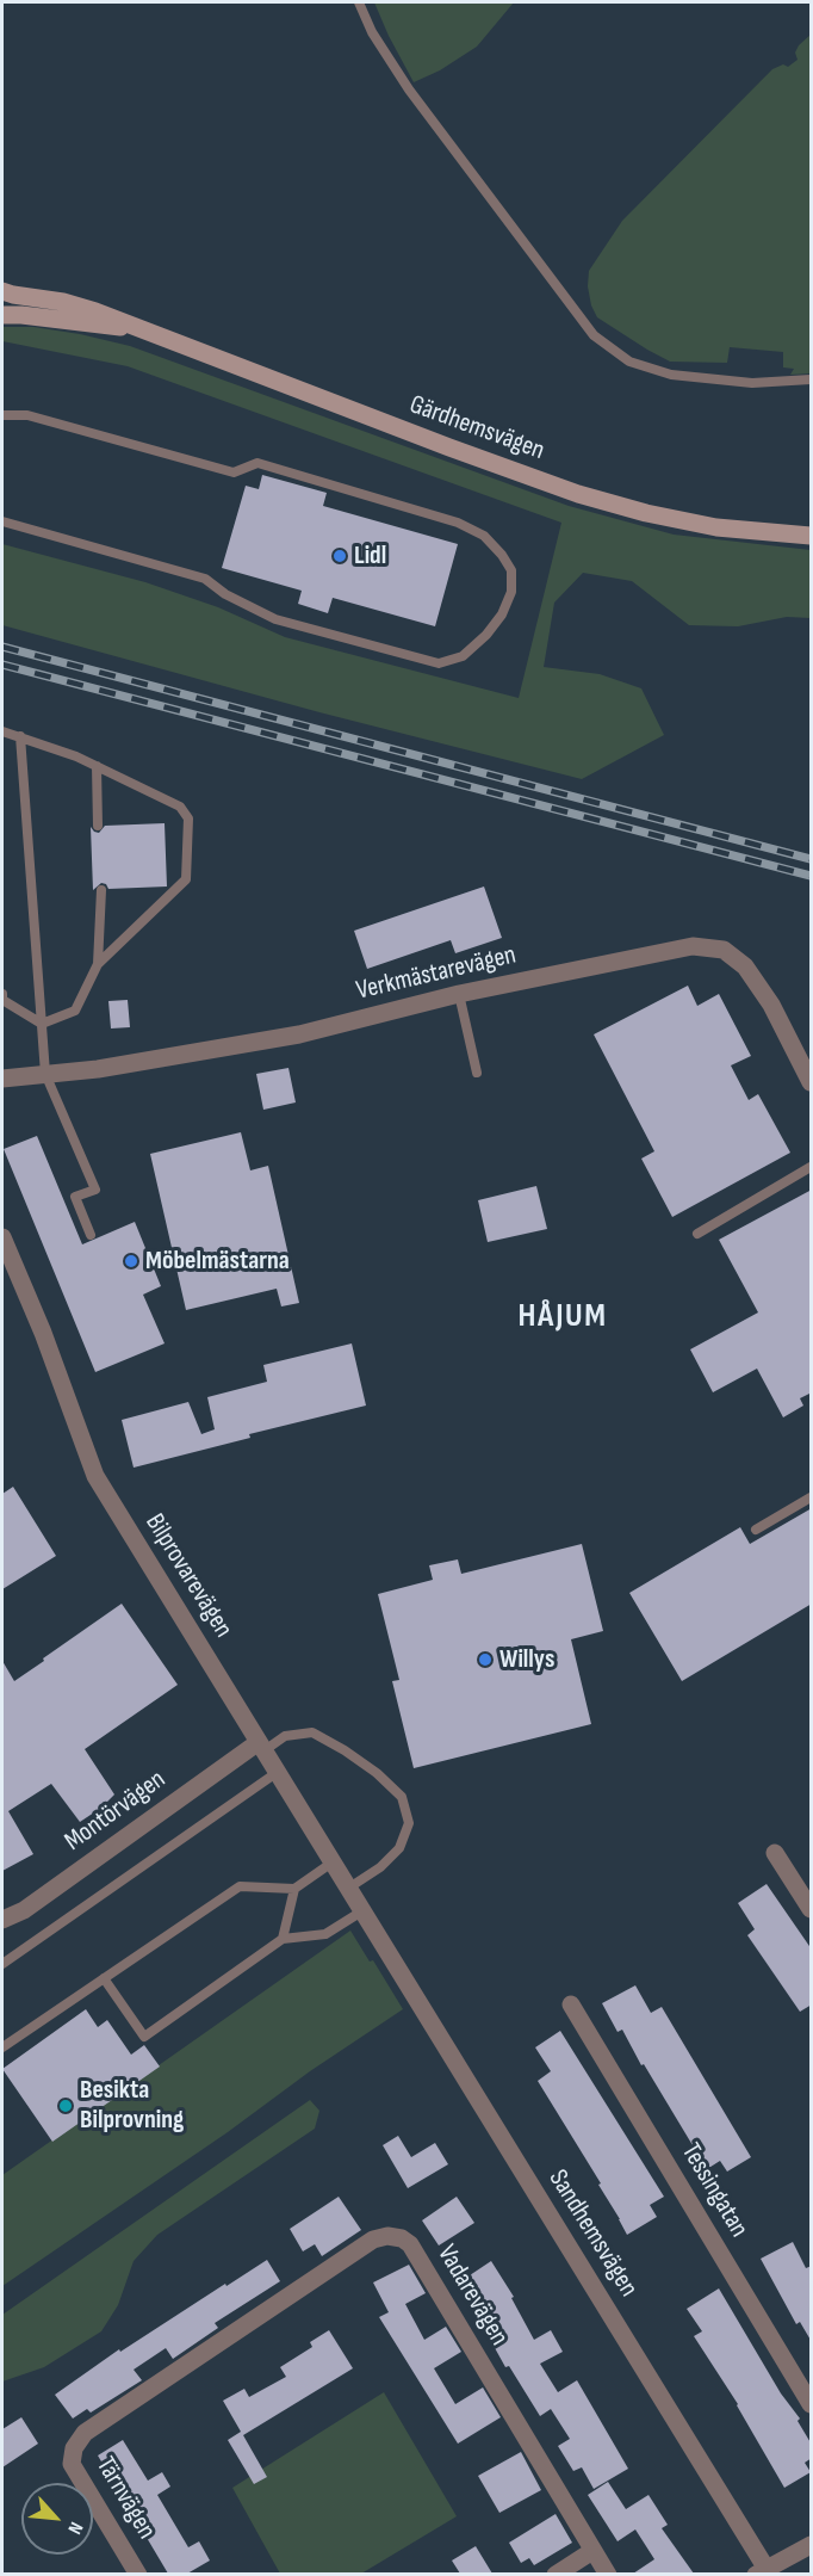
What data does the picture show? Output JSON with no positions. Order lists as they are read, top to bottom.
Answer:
{
  "streets": {
    "main road": ["Gärdhemsvägen"],
    "street": [
      "Verkmästarevägen",
      "Bilprovarevägen",
      "Montörvägen",
      "Tessingatan",
      "Sandhemsvägen",
      "Vadarevägen",
      "Tärnvägen"
    ]
  },
  "crossings": [
    ["Bilprovarevägen", "Montörvägen"],
    ["Bilprovarevägen", "Sandhemsvägen"],
    ["Vadarevägen", "Tärnvägen"]
  ],
  "districts": ["HÅJUM"],
  "places": [
    "Lidl",
    "Möbelmästarna",
    "Willys",
    "Besikta Bilprovning"
  ],
  "north": "bottom right"
}
